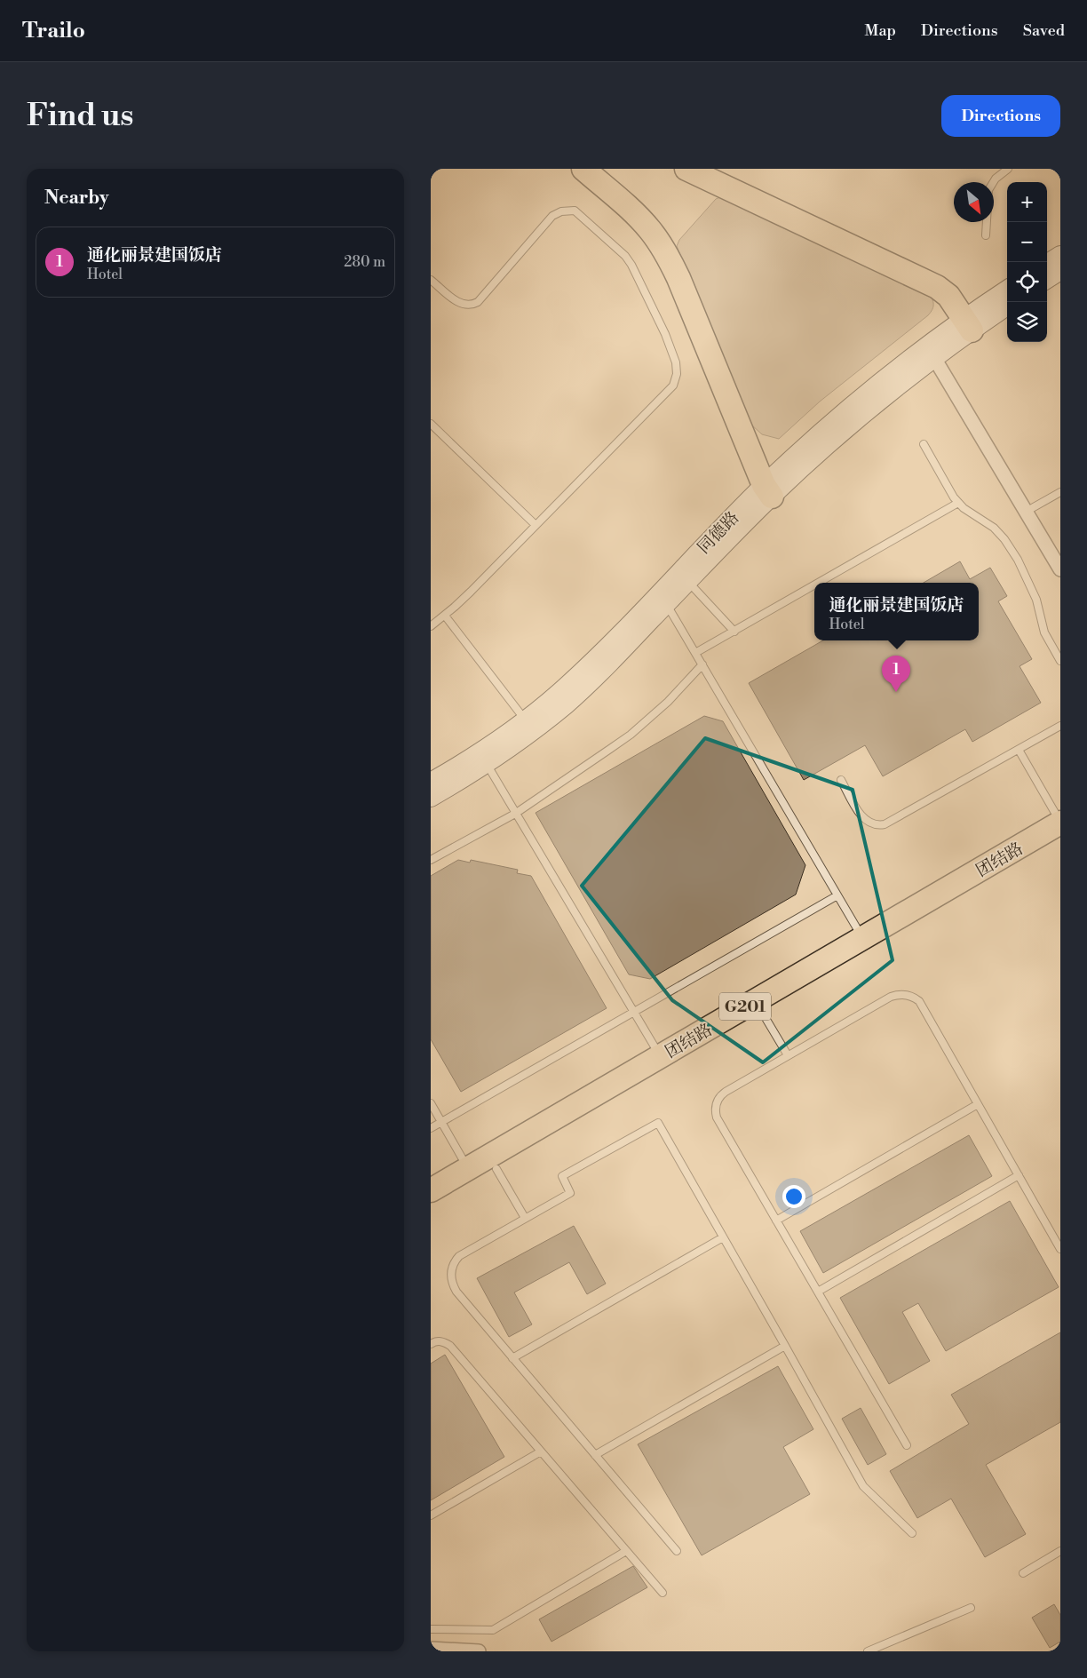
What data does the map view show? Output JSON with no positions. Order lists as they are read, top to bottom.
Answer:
{
  "streets": {
    "highway": ["团结路", "G201"],
    "main road": ["同德路"]
  },
  "north": "bottom right",
  "page": {
    "header": "Trailo",
    "nav": ["Map", "Directions", "Saved"],
    "buttons": "Directions",
    "title": "Find us",
    "heading": "Nearby",
    "map_buttons": ["+", "−"],
    "list": [
      {
        "mark": "1",
        "name": "通化丽景建国饭店",
        "note": "Hotel",
        "value": "280 m"
      }
    ],
    "popup": ["通化丽景建国饭店", "Hotel"],
    "pins": "1"
  }
}
